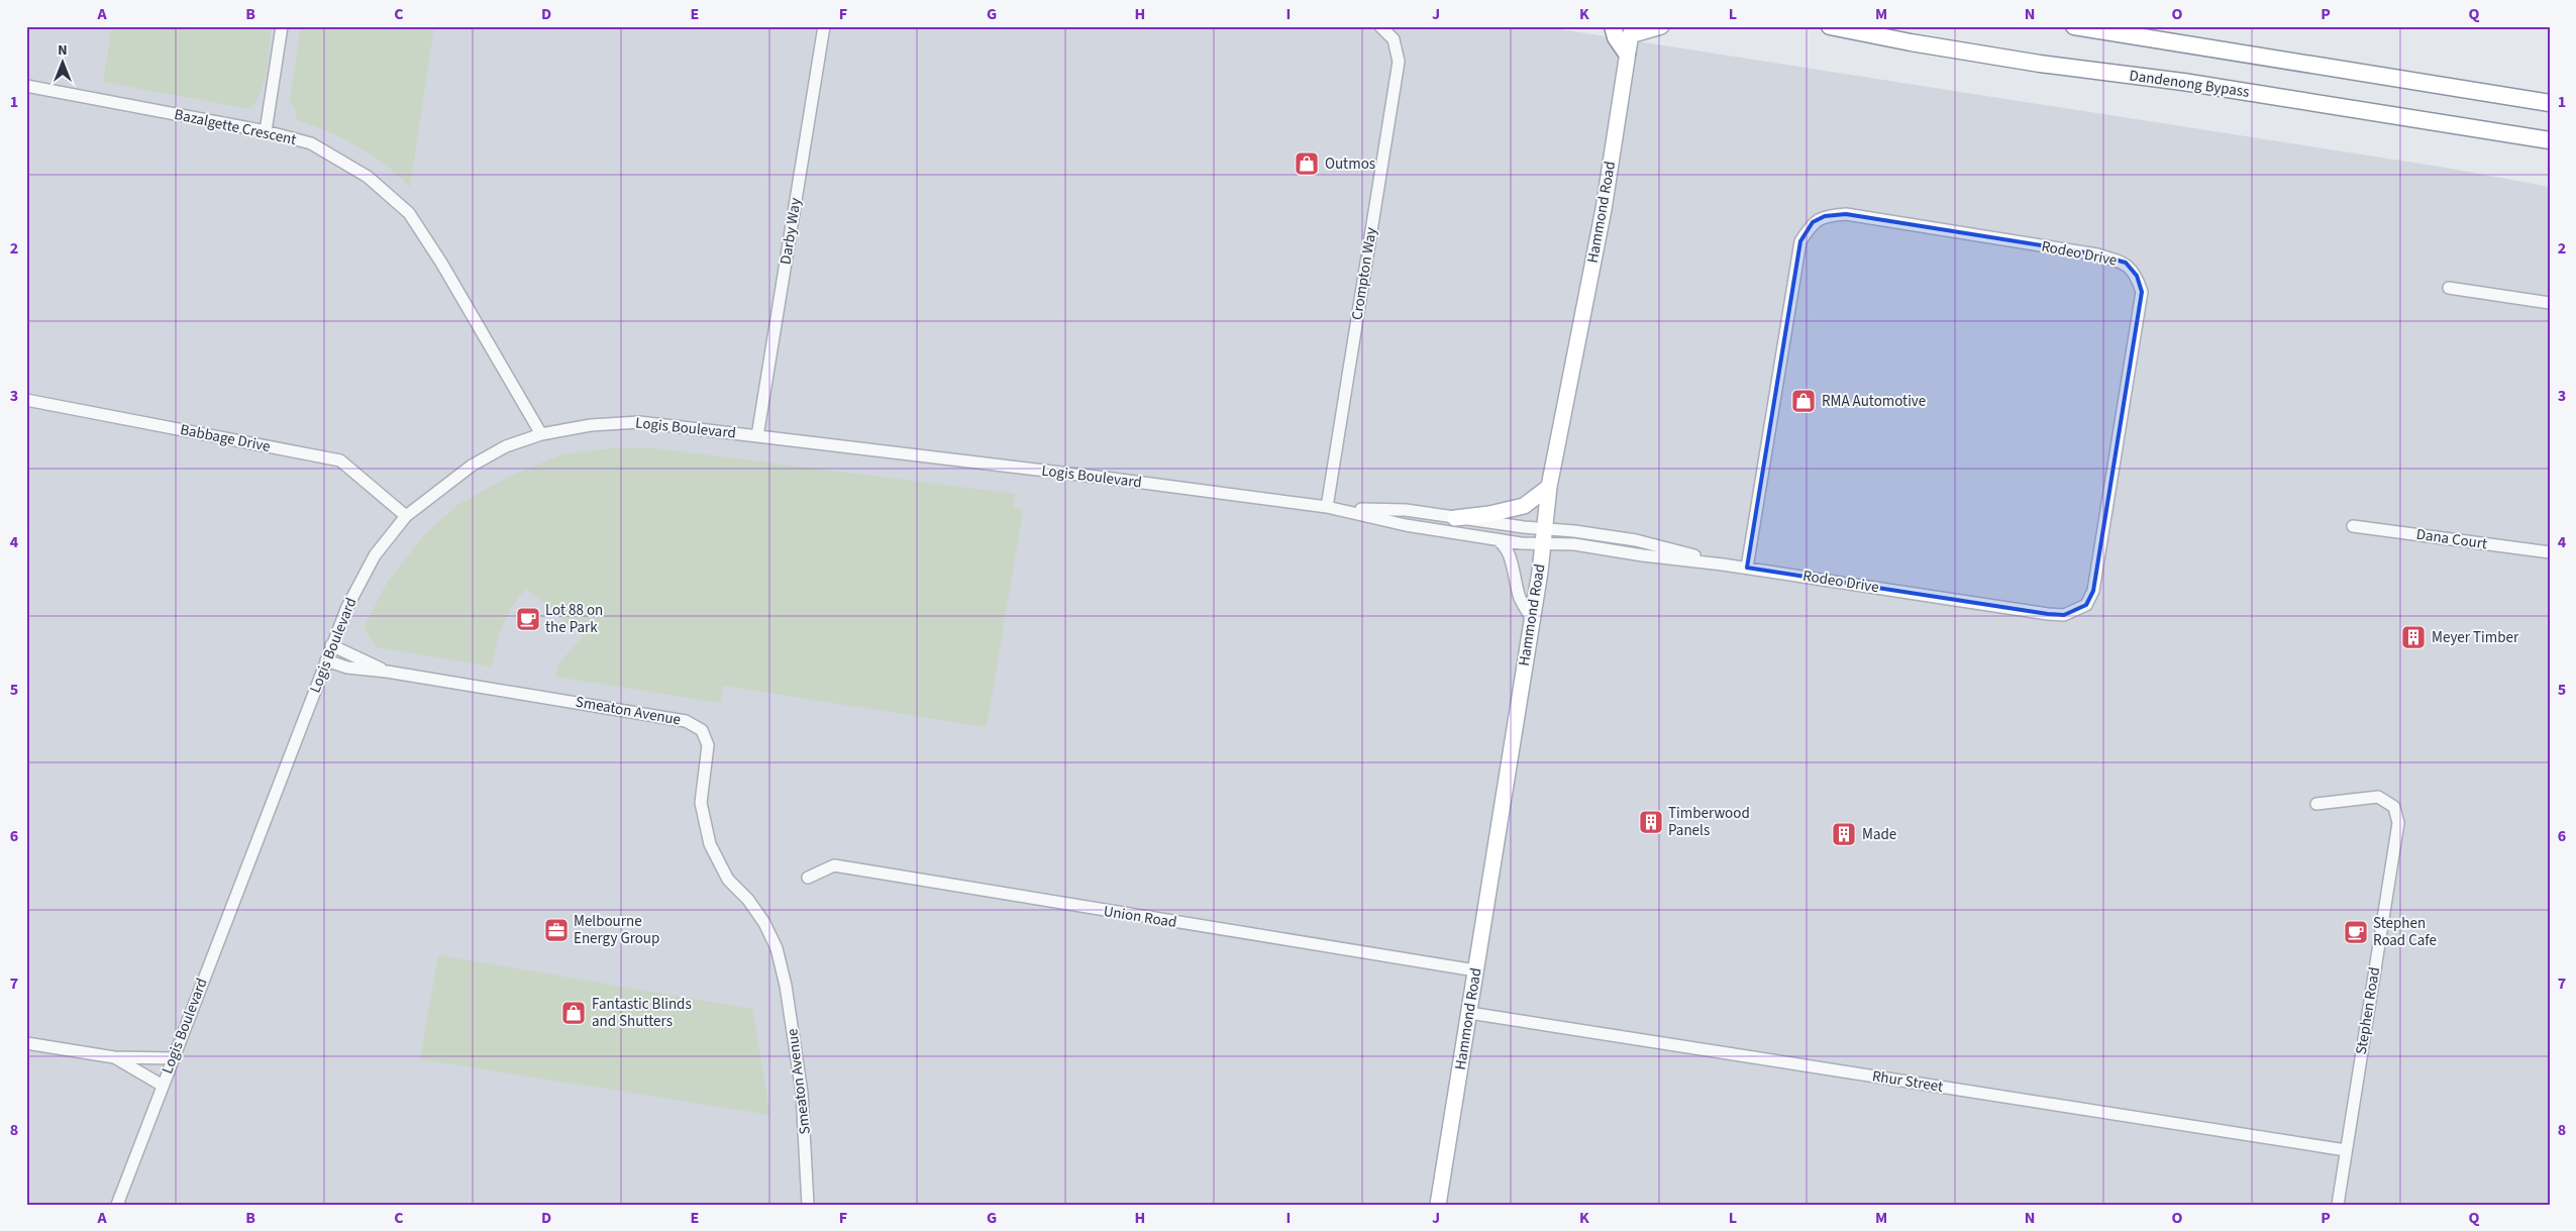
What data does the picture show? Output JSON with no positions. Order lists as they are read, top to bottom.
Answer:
{
  "streets": {
    "highway": ["Dandenong Bypass"],
    "main road": ["Hammond Road"],
    "street": [
      "Bazalgette Crescent",
      "Darby Way",
      "Rodeo Drive",
      "Crompton Way",
      "Logis Boulevard",
      "Babbage Drive",
      "Dana Court",
      "Smeaton Avenue",
      "Union Road",
      "Stephen Road",
      "Rhur Street"
    ]
  },
  "crossings": [
    ["Bazalgette Crescent", "Logis Boulevard"],
    ["Hammond Road", "Rodeo Drive"],
    ["Hammond Road", "Logis Boulevard"],
    ["Hammond Road", "Union Road"],
    ["Hammond Road", "Rhur Street"],
    ["Darby Way", "Logis Boulevard"],
    ["Rodeo Drive", "Logis Boulevard"],
    ["Crompton Way", "Logis Boulevard"],
    ["Logis Boulevard", "Babbage Drive"],
    ["Logis Boulevard", "Smeaton Avenue"],
    ["Stephen Road", "Rhur Street"]
  ],
  "places": {
    "shop": ["Outmos", "RMA Automotive", "Fantastic Blinds and Shutters"],
    "cafe": ["Lot 88 on the Park", "Stephen Road Cafe"],
    "building": ["Meyer Timber", "Timberwood Panels", "Made"],
    "office": ["Melbourne Energy Group"]
  },
  "north": "top",
  "grid": {
    "columns": [
      "A",
      "B",
      "C",
      "D",
      "E",
      "F",
      "G",
      "H",
      "I",
      "J",
      "K",
      "L",
      "M",
      "N",
      "O",
      "P",
      "Q"
    ],
    "rows": [
      "1",
      "2",
      "3",
      "4",
      "5",
      "6",
      "7",
      "8"
    ]
  }
}
